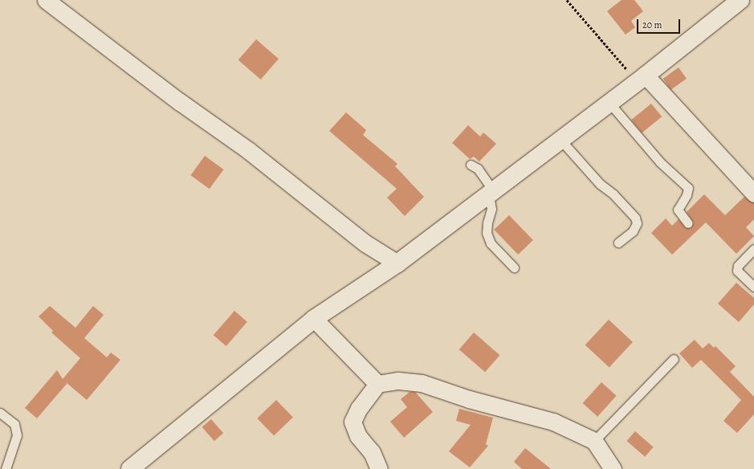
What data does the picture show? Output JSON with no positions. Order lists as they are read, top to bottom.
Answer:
{
  "scale_bar": "20 m"
}
